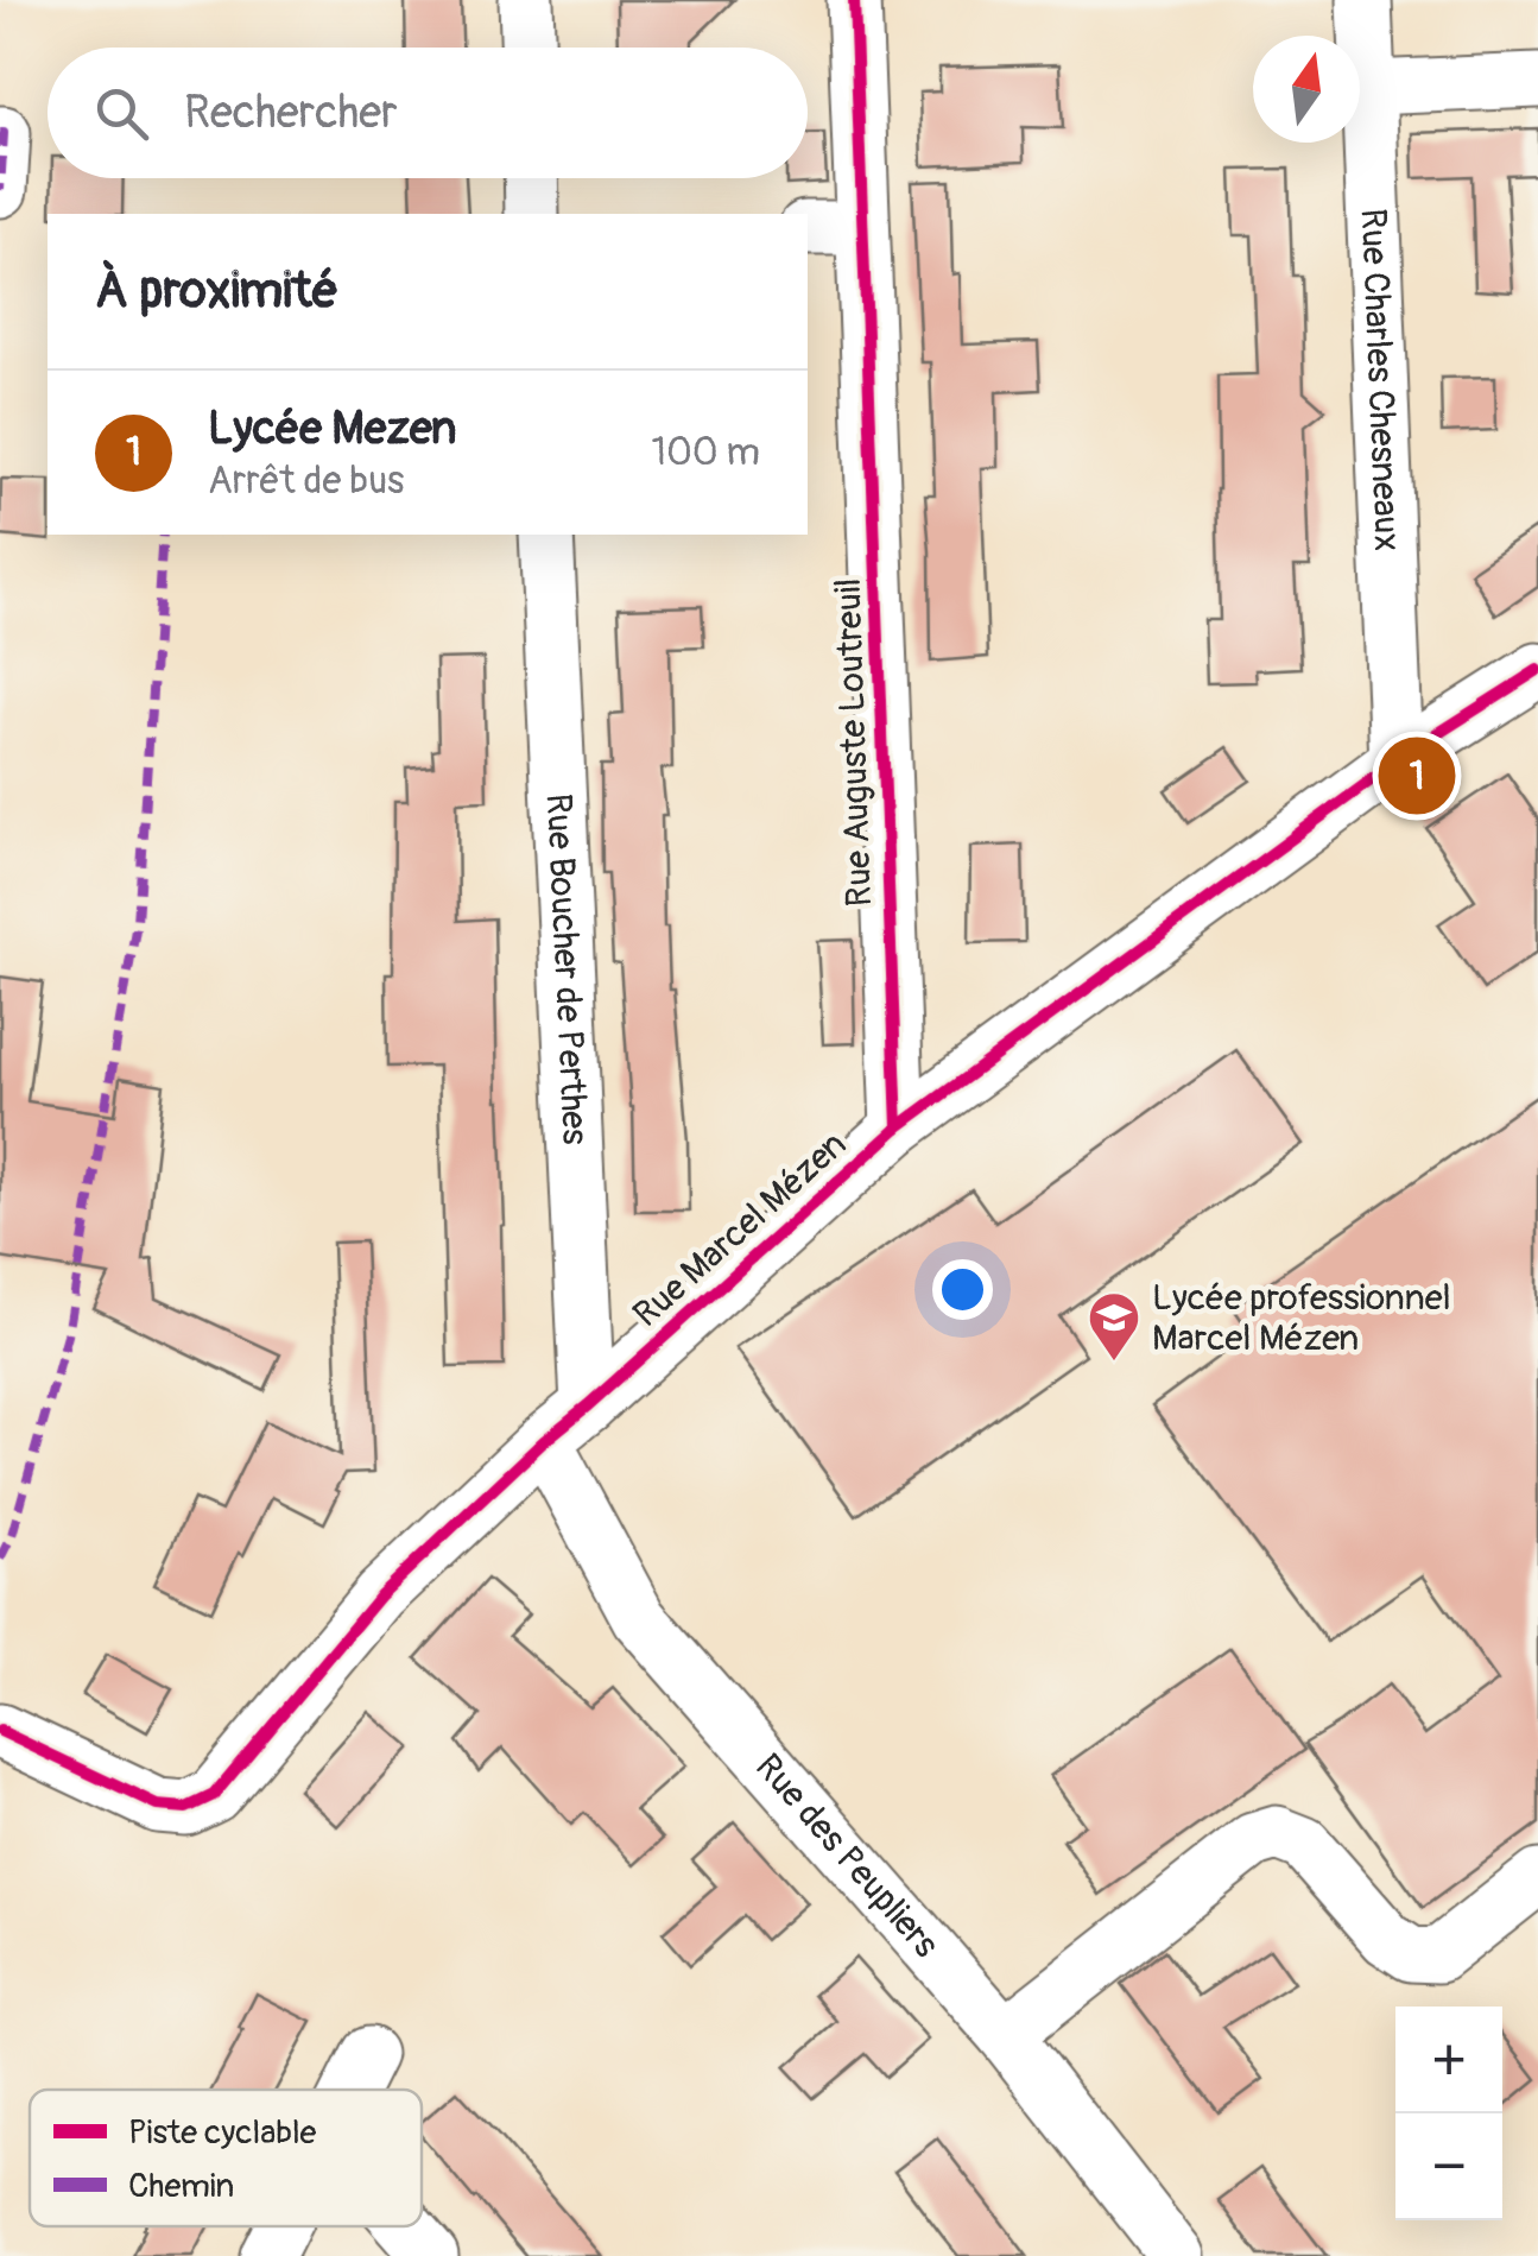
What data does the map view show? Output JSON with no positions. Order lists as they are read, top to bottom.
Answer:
{
  "streets": {
    "street": [
      "Rue Charles Chesneaux",
      "Rue Auguste Loutreuil",
      "Rue Boucher de Perthes",
      "Rue Marcel Mézen",
      "Rue des Peupliers"
    ]
  },
  "crossings": [
    ["Rue Charles Chesneaux", "Rue Marcel Mézen"],
    ["Rue Auguste Loutreuil", "Rue Marcel Mézen"],
    ["Rue Boucher de Perthes", "Rue Marcel Mézen"],
    ["Rue Marcel Mézen", "Rue des Peupliers"]
  ],
  "places": {
    "school or university": ["Lycée professionnel Marcel Mézen"]
  },
  "legend": ["Piste cyclable", "Chemin"],
  "north": "top",
  "page": {
    "search": "Rechercher",
    "heading": "À proximité",
    "list": [
      {
        "mark": "1",
        "name": "Lycée Mezen",
        "note": "Arrêt de bus",
        "value": "100 m"
      }
    ],
    "pins": "1",
    "map_buttons": ["+", "−"]
  }
}
